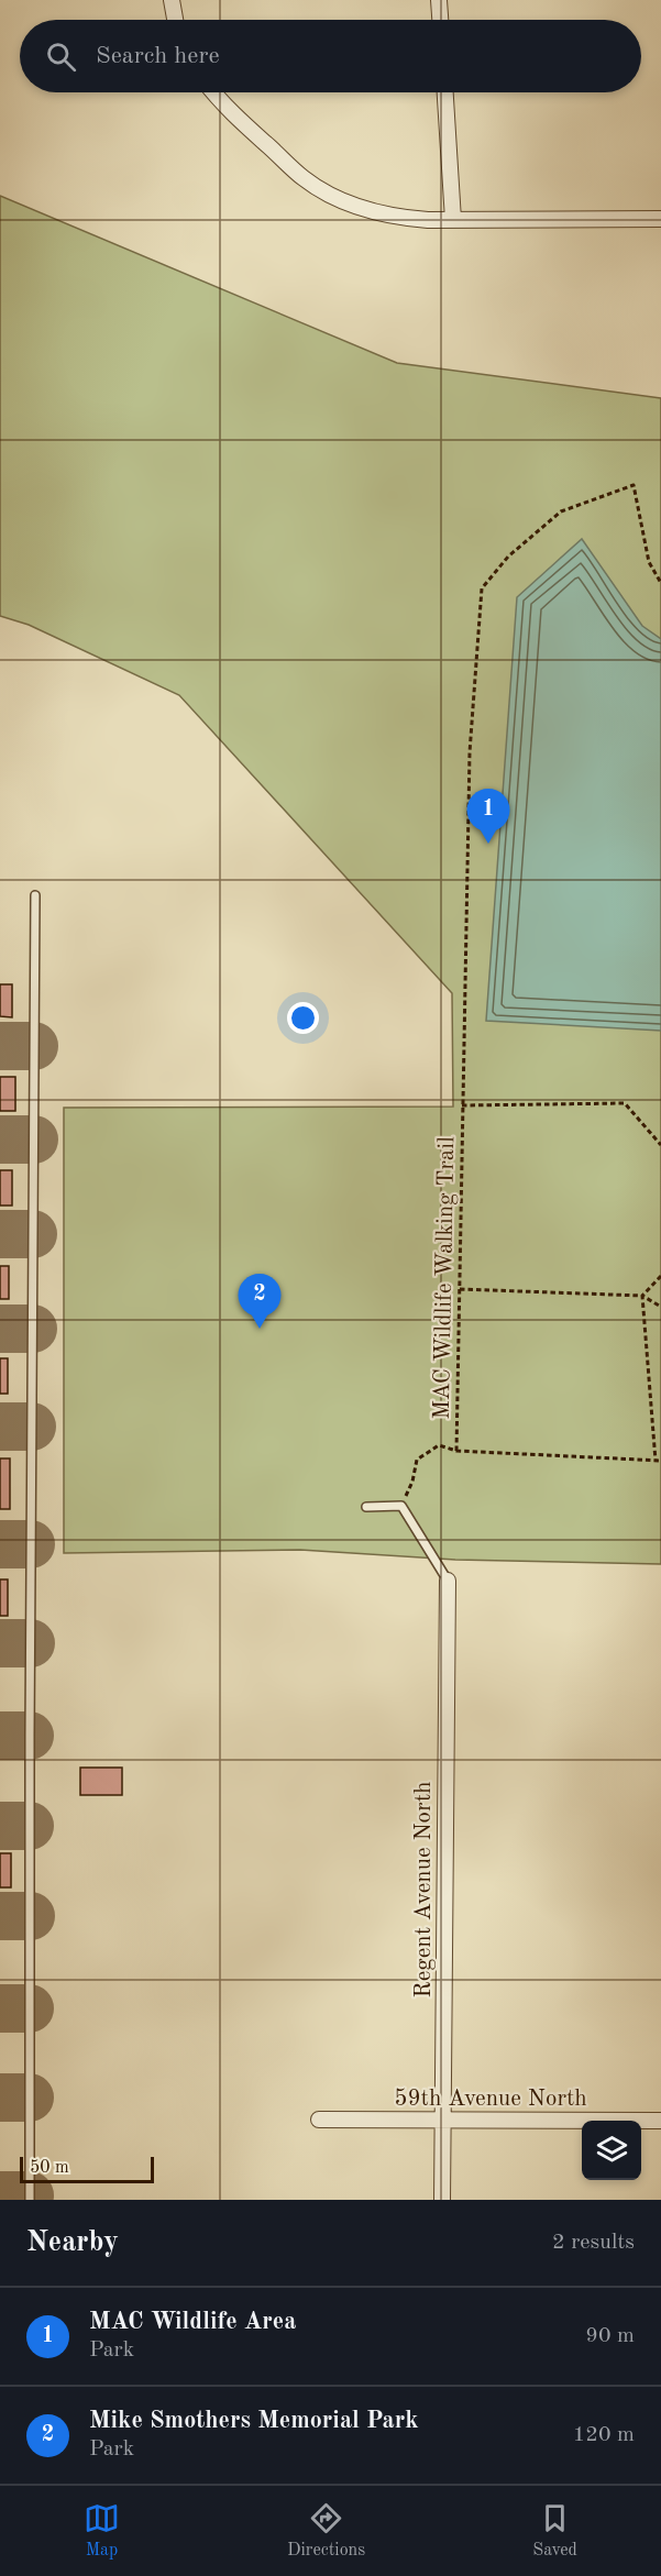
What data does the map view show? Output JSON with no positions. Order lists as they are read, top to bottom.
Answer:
{
  "streets": {
    "street": ["Regent Avenue North", "59th Avenue North"],
    "path": ["MAC Wildlife Walking Trail"]
  },
  "crossings": [
    ["Regent Avenue North", "59th Avenue North"]
  ],
  "scale_bar": "50 m",
  "page": {
    "search": "Search here",
    "pins": ["1", "2"],
    "scale": "50 m",
    "heading": ["Nearby", "2 results"],
    "list": [
      {
        "mark": "1",
        "name": "MAC Wildlife Area",
        "note": "Park",
        "value": "90 m"
      },
      {
        "mark": "2",
        "name": "Mike Smothers Memorial Park",
        "note": "Park",
        "value": "120 m"
      }
    ],
    "nav": ["Map", "Directions", "Saved"]
  }
}
